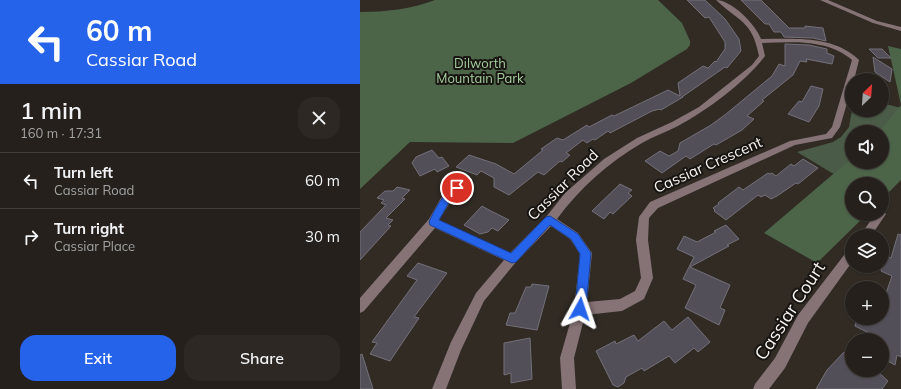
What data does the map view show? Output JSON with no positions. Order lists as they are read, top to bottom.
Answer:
{
  "streets": {
    "street": ["Cassiar Crescent", "Cassiar Road", "Cassiar Court"]
  },
  "crossings": [
    ["Cassiar Crescent", "Cassiar Road"]
  ],
  "parks": ["Dilworth Mountain Park"],
  "north": "top right",
  "page": {
    "turn": ["60 m", "Cassiar Road"],
    "map_buttons": ["+", "−"],
    "heading": ["1 min", "160 m · 17:31"],
    "list": [
      {
        "name": "Turn left",
        "note": "Cassiar Road",
        "value": "60 m"
      },
      {
        "name": "Turn right",
        "note": "Cassiar Place",
        "value": "30 m"
      }
    ],
    "buttons": ["Exit", "Share"]
  }
}
